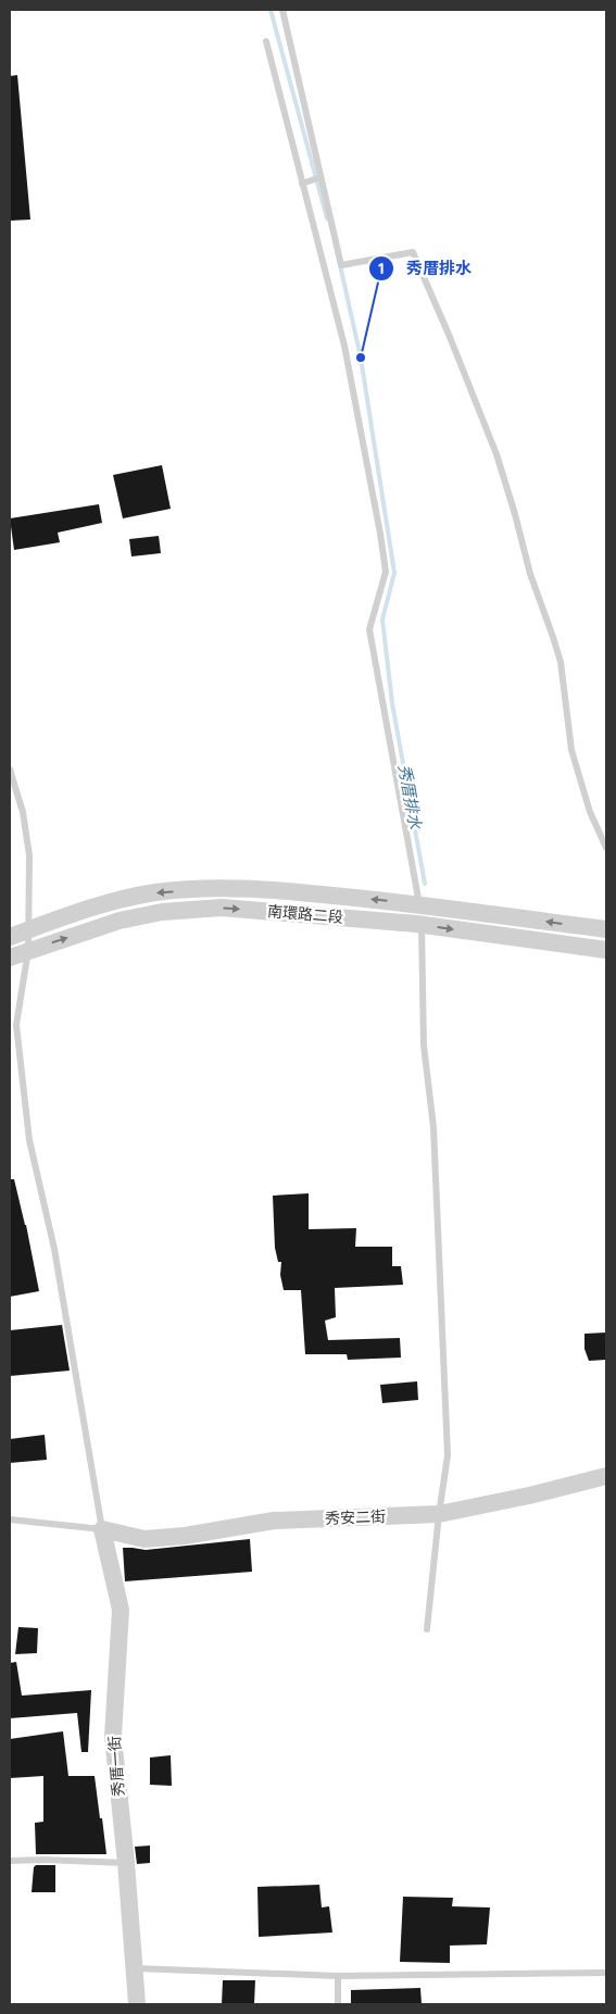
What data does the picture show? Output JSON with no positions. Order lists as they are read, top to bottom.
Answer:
{
  "streets": {
    "street": ["南環路二段", "秀安二街", "秀厝一街"]
  },
  "crossings": [
    ["秀安二街", "秀厝一街"]
  ],
  "water": ["秀厝排水"],
  "places": ["秀厝排水"]
}
